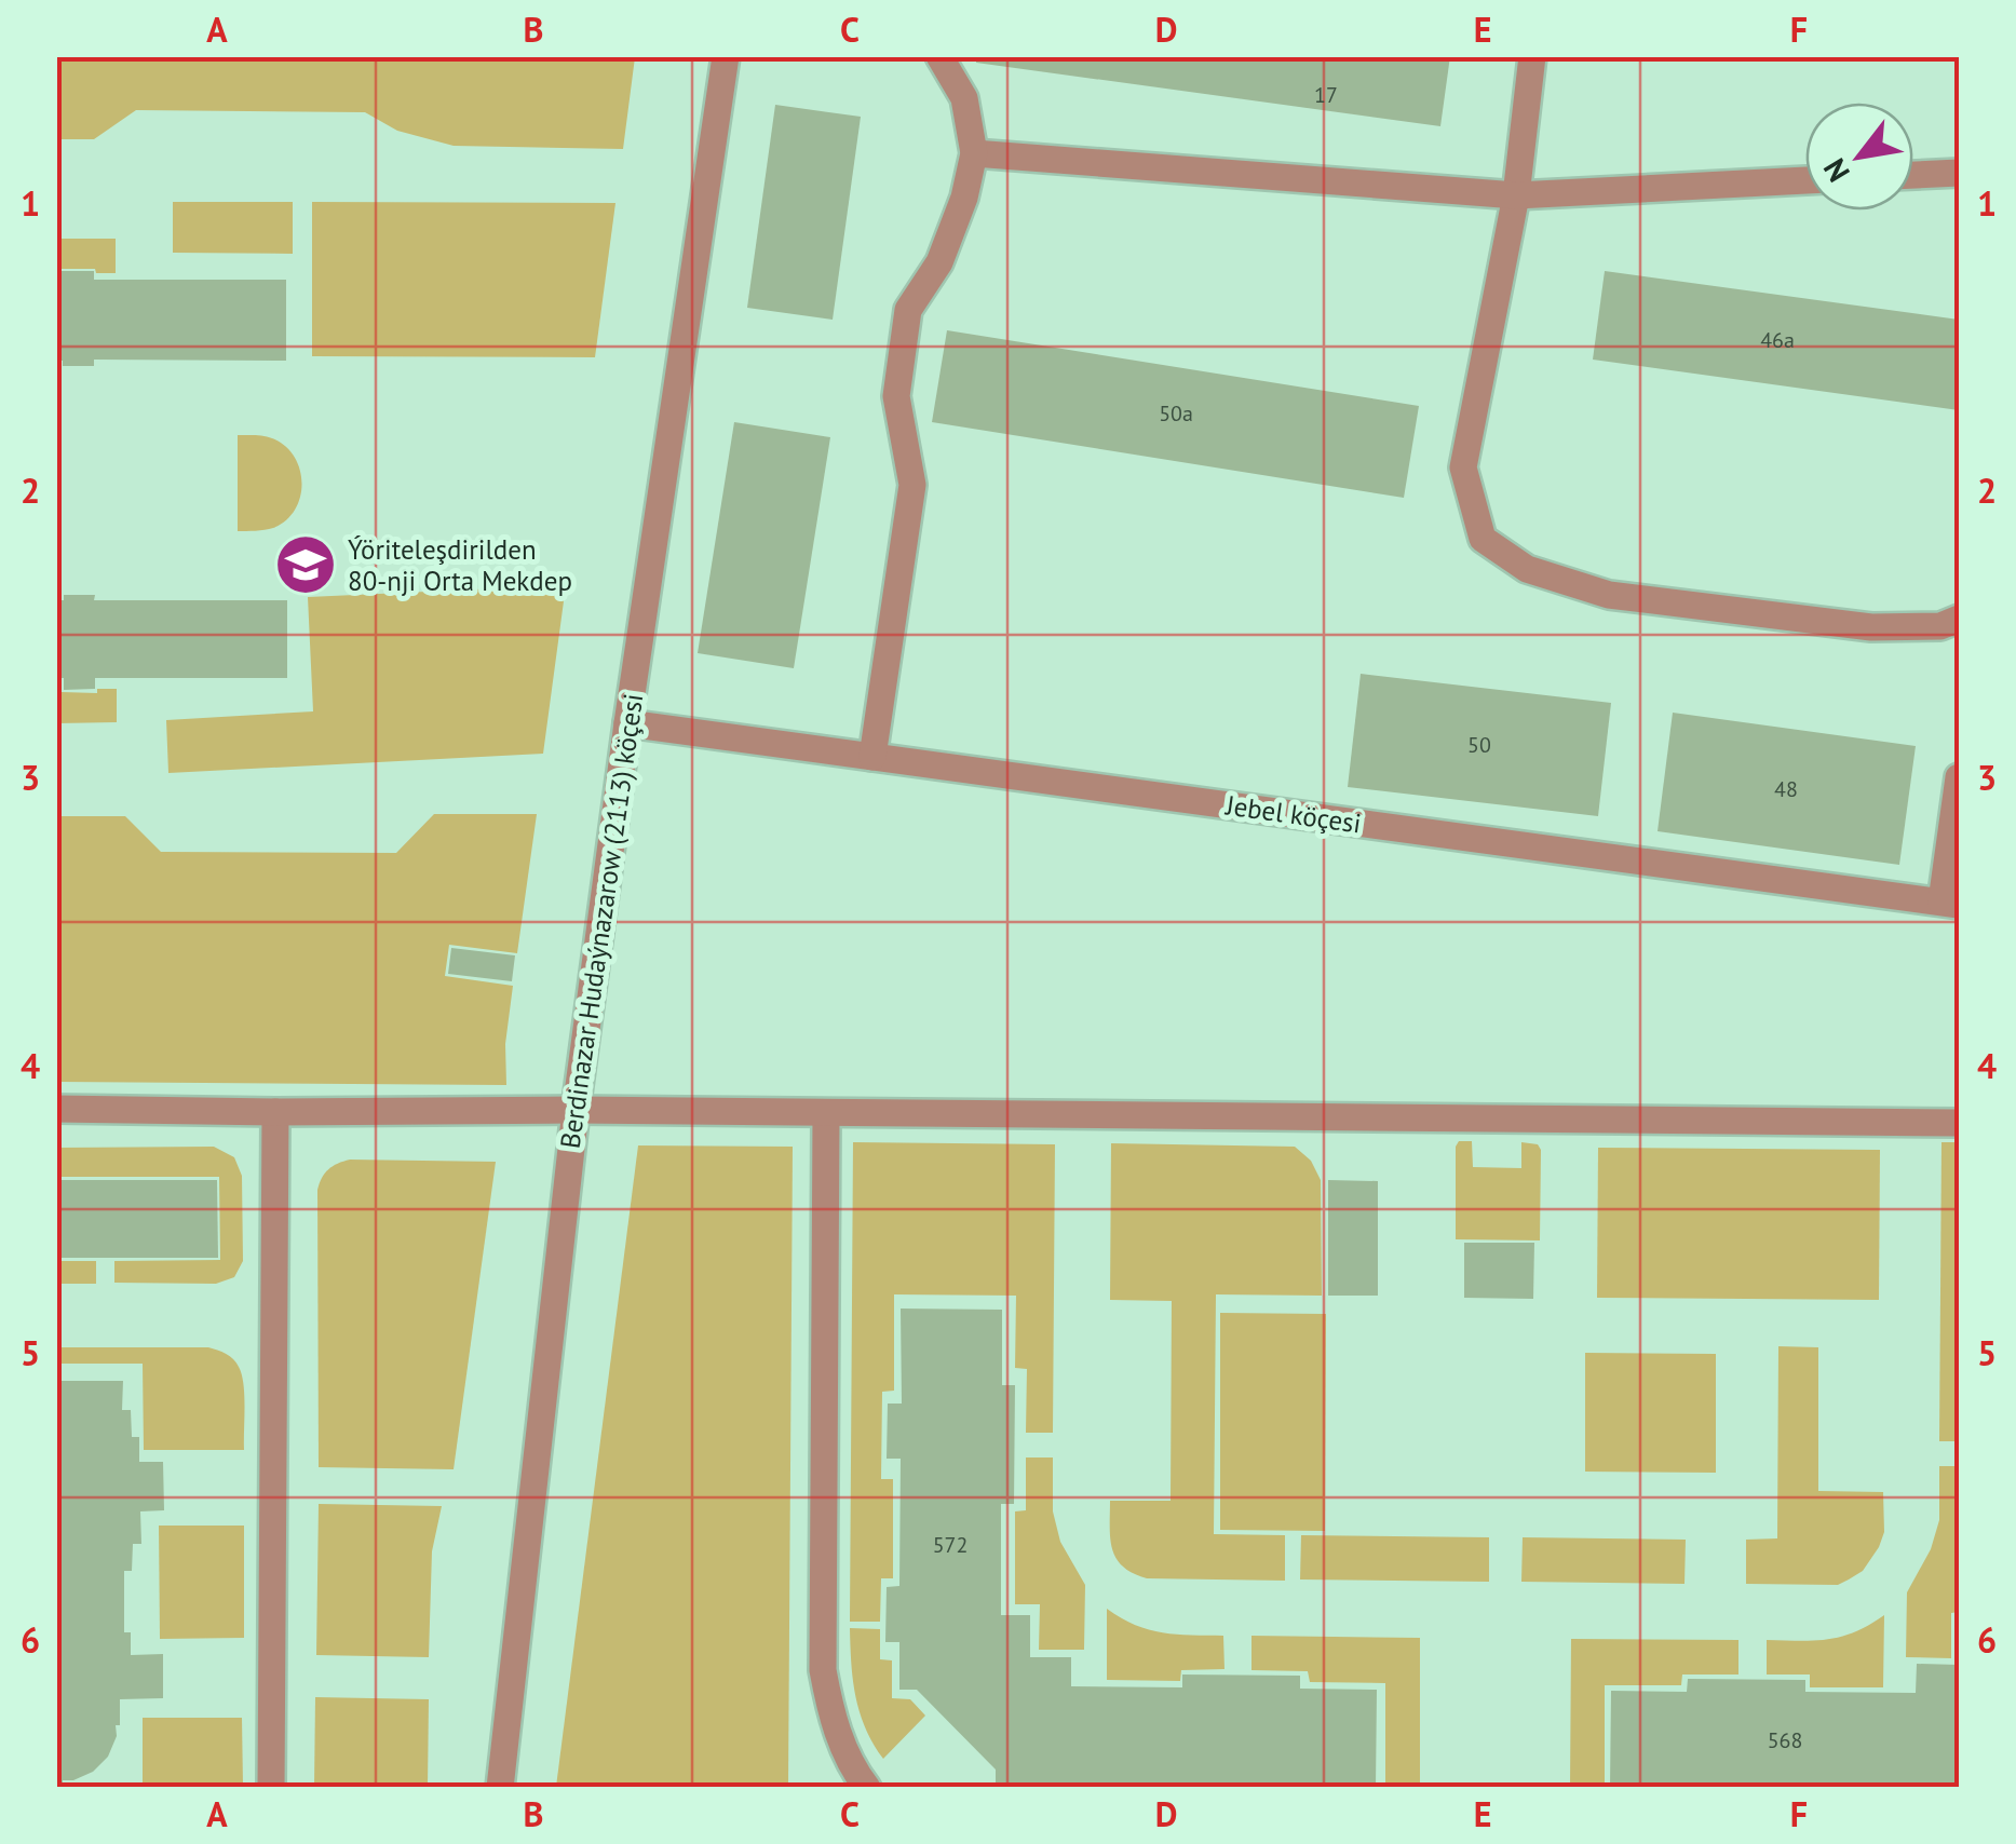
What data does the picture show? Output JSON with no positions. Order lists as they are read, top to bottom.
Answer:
{
  "streets": {
    "street": ["Jebel köçesi", "Berdinazar Hudaýnazarow (2113) köçesi"]
  },
  "crossings": [
    ["Jebel köçesi", "Berdinazar Hudaýnazarow (2113) köçesi"]
  ],
  "places": {
    "school or university": ["Ýöriteleşdirilden 80-nji Orta Mekdep"]
  },
  "house_numbers": [
    "17",
    "46a",
    "50a",
    "50",
    "48",
    "572",
    "568"
  ],
  "north": "bottom left",
  "grid": {
    "columns": [
      "A",
      "B",
      "C",
      "D",
      "E",
      "F"
    ],
    "rows": [
      "1",
      "2",
      "3",
      "4",
      "5",
      "6"
    ]
  }
}
